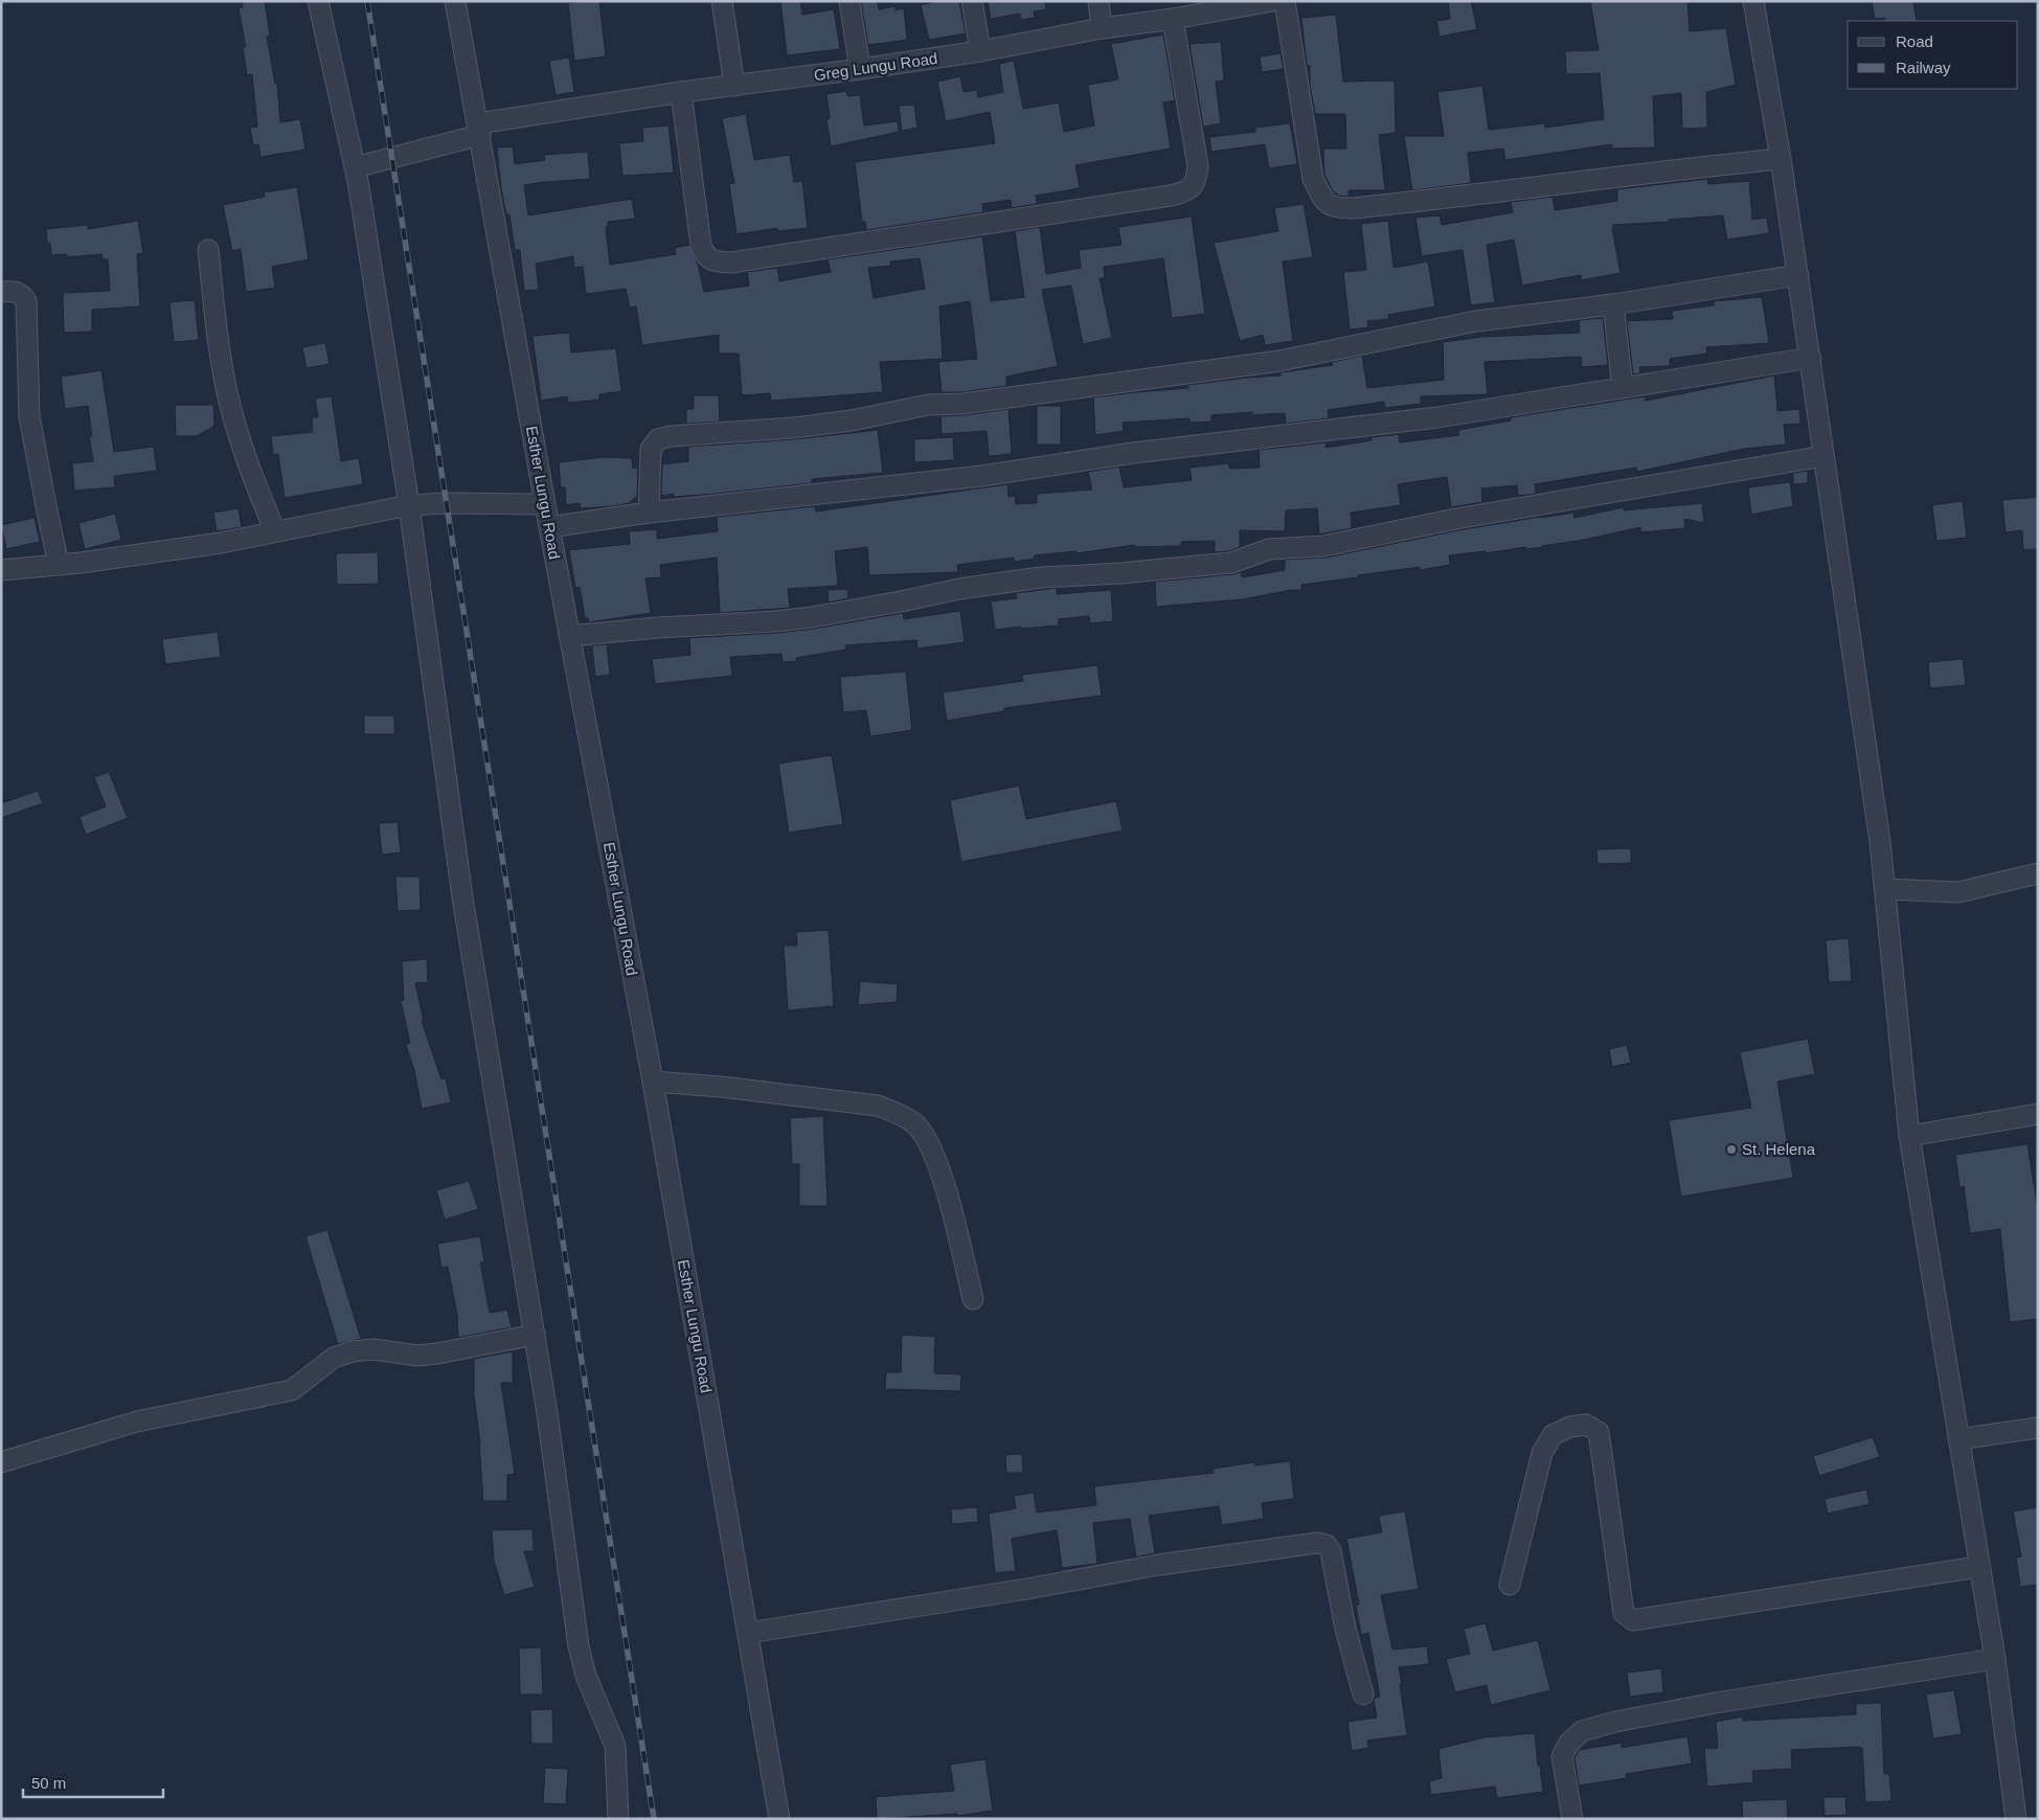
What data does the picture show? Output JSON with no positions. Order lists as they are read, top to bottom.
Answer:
{
  "streets": {
    "street": ["Greg Lungu Road", "Esther Lungu Road"]
  },
  "crossings": [
    ["Greg Lungu Road", "Esther Lungu Road"]
  ],
  "places": ["St. Helena"],
  "legend": ["Road", "Railway"],
  "scale_bar": "50 m"
}
